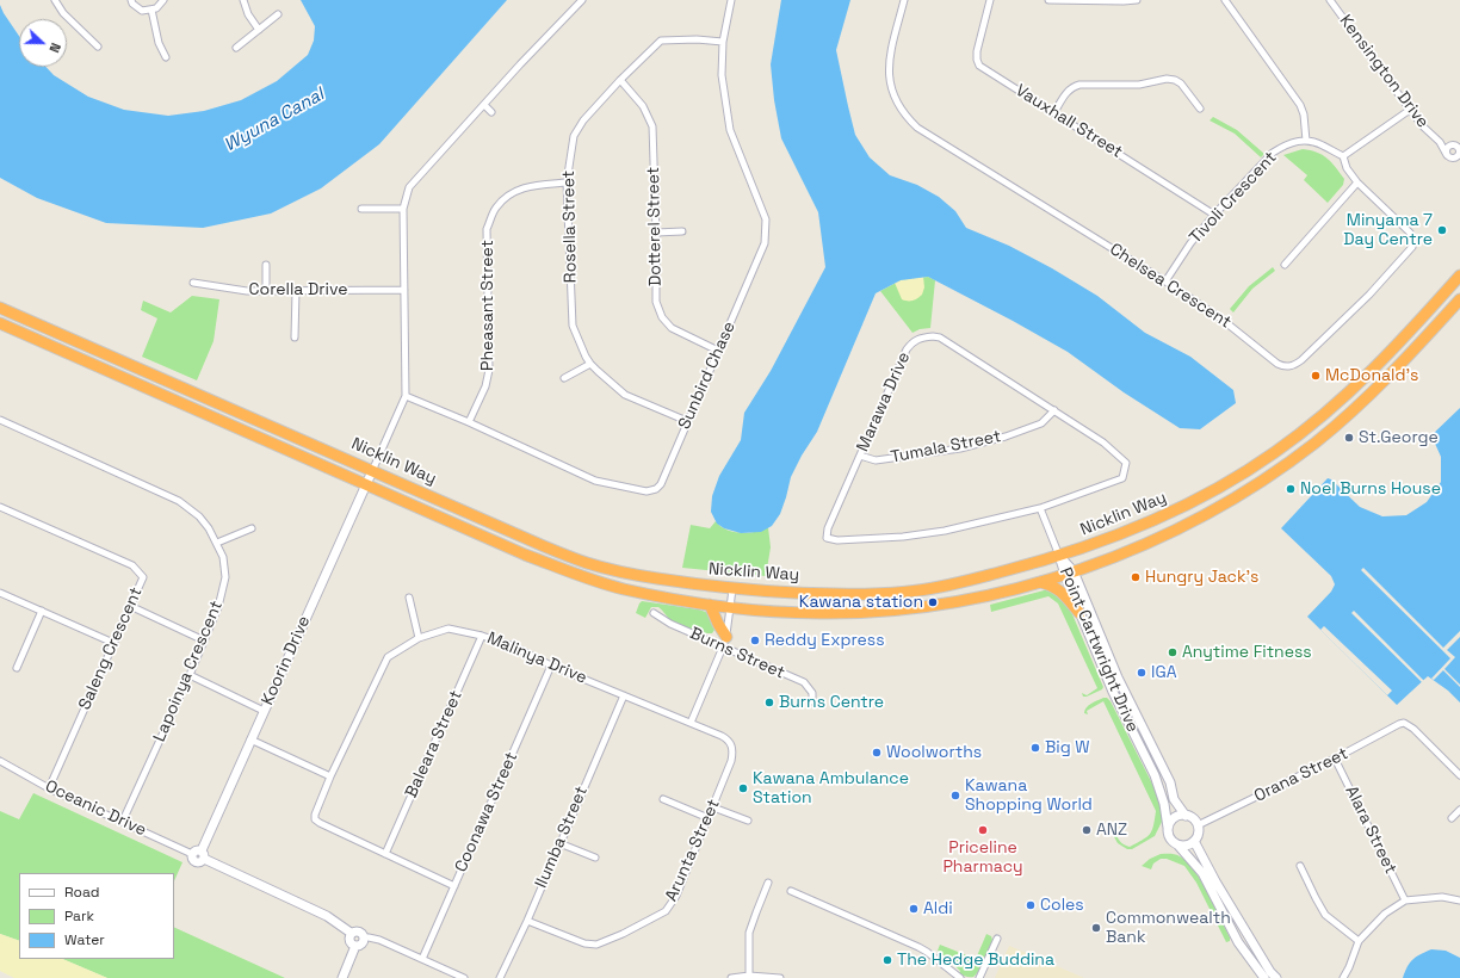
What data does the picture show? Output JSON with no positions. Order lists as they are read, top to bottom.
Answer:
{
  "streets": {
    "highway": ["Nicklin Way"],
    "main road": ["Point Cartwright Drive", "Koorin Drive"],
    "street": [
      "Kensington Drive",
      "Vauxhall Street",
      "Tivoli Crescent",
      "Rosella Street",
      "Dotterel Street",
      "Chelsea Crescent",
      "Corella Drive",
      "Pheasant Street",
      "Sunbird Chase",
      "Marawa Drive",
      "Tumala Street",
      "Saleng Crescent",
      "Burns Street",
      "Malinya Drive",
      "Lapoinya Crescent",
      "Baleara Street",
      "Orana Street",
      "Oceanic Drive",
      "Coonawa Street",
      "Alara Street",
      "Ilumba Street",
      "Arunta Street"
    ]
  },
  "crossings": [
    ["Vauxhall Street", "Tivoli Crescent"],
    ["Tivoli Crescent", "Chelsea Crescent"],
    ["Rosella Street", "Dotterel Street"],
    ["Rosella Street", "Pheasant Street"],
    ["Rosella Street", "Sunbird Chase"],
    ["Dotterel Street", "Sunbird Chase"],
    ["Pheasant Street", "Sunbird Chase"],
    ["Marawa Drive", "Tumala Street"],
    ["Nicklin Way", "Point Cartwright Drive"],
    ["Nicklin Way", "Koorin Drive"],
    ["Saleng Crescent", "Oceanic Drive"],
    ["Point Cartwright Drive", "Orana Street"],
    ["Malinya Drive", "Baleara Street"],
    ["Malinya Drive", "Coonawa Street"],
    ["Malinya Drive", "Ilumba Street"],
    ["Malinya Drive", "Arunta Street"],
    ["Lapoinya Crescent", "Oceanic Drive"],
    ["Orana Street", "Alara Street"],
    ["Ilumba Street", "Arunta Street"]
  ],
  "water": ["Wyuna Canal"],
  "places": [
    "Minyama 7 Day Centre",
    "McDonald's",
    "St.George",
    "Noel Burns House",
    "Hungry Jack's",
    "Kawana station",
    "Reddy Express",
    "Anytime Fitness",
    "IGA",
    "Burns Centre",
    "Big W",
    "Woolworths",
    "Kawana Ambulance Station",
    "Kawana Shopping World",
    "Priceline Pharmacy",
    "ANZ",
    "Coles",
    "Aldi",
    "Commonwealth Bank",
    "The Hedge Buddina"
  ],
  "legend": ["Road", "Park", "Water"],
  "north": "right"
}
